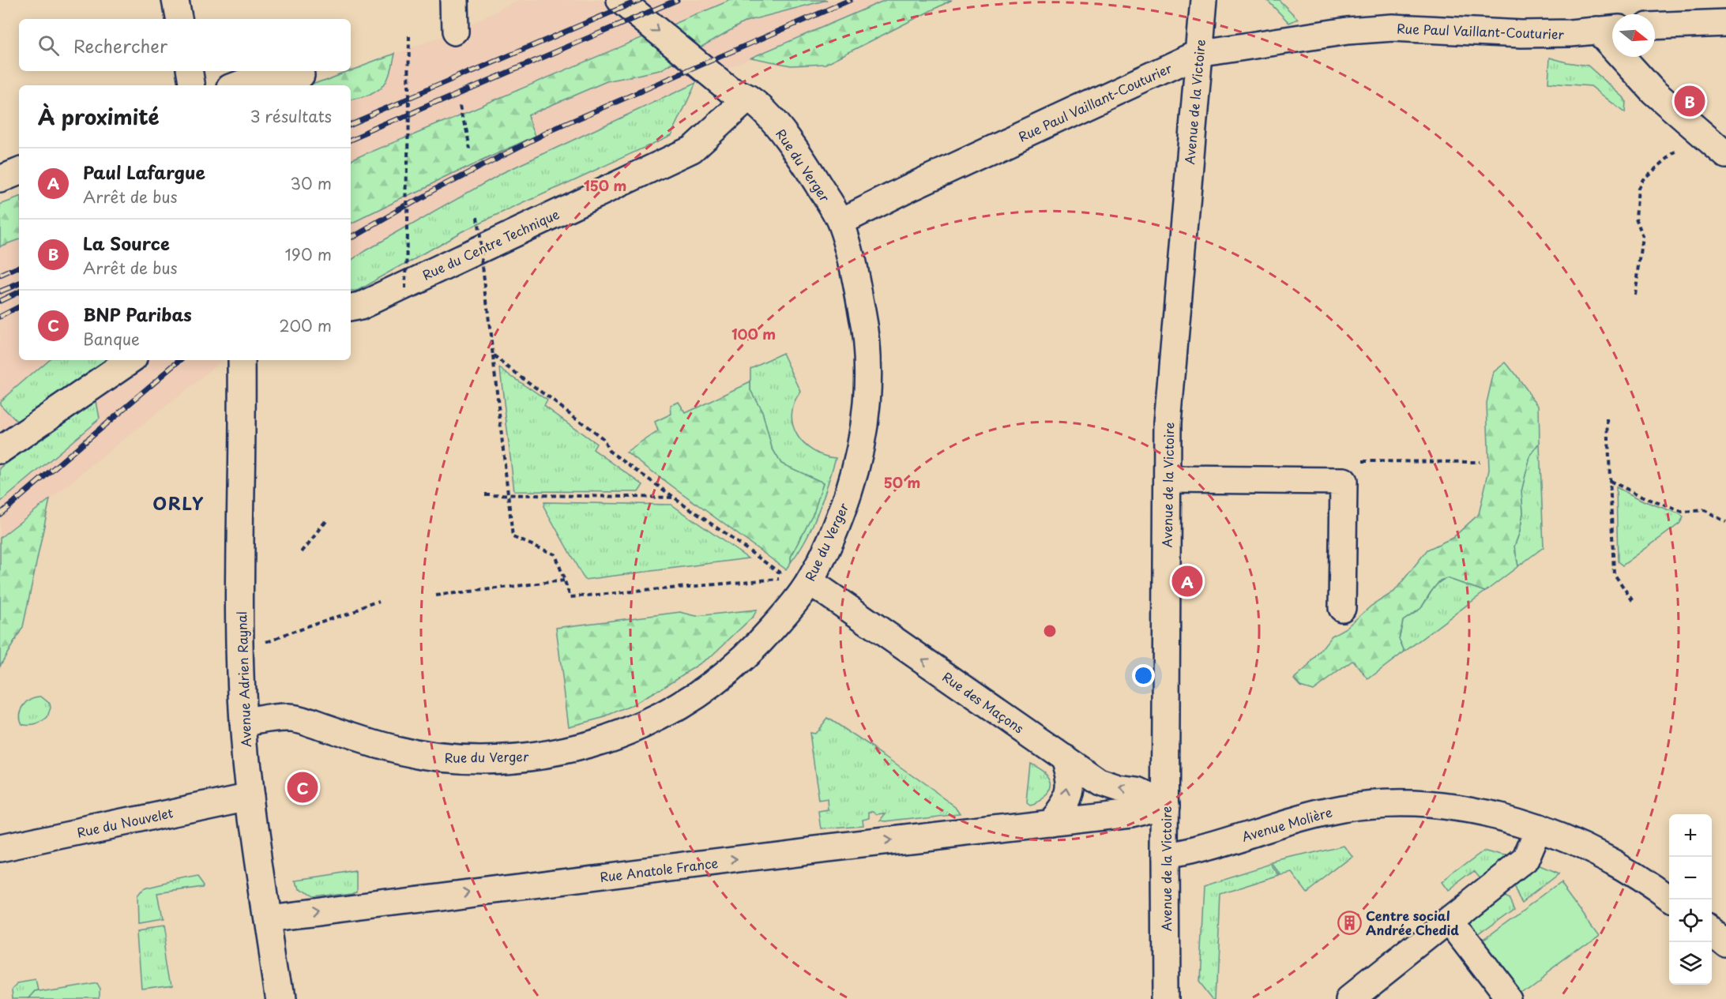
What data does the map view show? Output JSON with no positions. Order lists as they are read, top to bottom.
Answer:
{
  "streets": {
    "street": [
      "Rue Paul Vaillant-Couturier",
      "Avenue de la Victoire",
      "Rue du Verger",
      "Rue du Centre Technique",
      "Avenue Adrien Raynal",
      "Rue des Maçons",
      "Rue du Nouvelet",
      "Avenue Molière",
      "Rue Anatole France"
    ]
  },
  "crossings": [
    ["Rue Paul Vaillant-Couturier", "Avenue de la Victoire"],
    ["Rue Paul Vaillant-Couturier", "Rue du Verger"],
    ["Avenue de la Victoire", "Rue des Maçons"],
    ["Avenue de la Victoire", "Avenue Molière"],
    ["Avenue de la Victoire", "Rue Anatole France"],
    ["Rue du Verger", "Rue du Centre Technique"],
    ["Rue du Verger", "Avenue Adrien Raynal"],
    ["Rue du Verger", "Rue des Maçons"],
    ["Avenue Adrien Raynal", "Rue du Nouvelet"],
    ["Avenue Adrien Raynal", "Rue Anatole France"],
    ["Rue des Maçons", "Rue Anatole France"]
  ],
  "one_way": ["Rue des Maçons", "Rue Anatole France"],
  "districts": ["ORLY"],
  "places": {
    "building": ["Centre social Andrée Chedid"]
  },
  "north": "right",
  "page": {
    "search": "Rechercher",
    "pins": ["B", "A", "C"],
    "heading": ["À proximité", "3 résultats"],
    "list": [
      {
        "mark": "A",
        "name": "Paul Lafargue",
        "note": "Arrêt de bus",
        "value": "30 m"
      },
      {
        "mark": "B",
        "name": "La Source",
        "note": "Arrêt de bus",
        "value": "190 m"
      },
      {
        "mark": "C",
        "name": "BNP Paribas",
        "note": "Banque",
        "value": "200 m"
      }
    ],
    "map_buttons": ["+", "−"]
  },
  "rings": ["150 m", "100 m", "50 m"]
}
